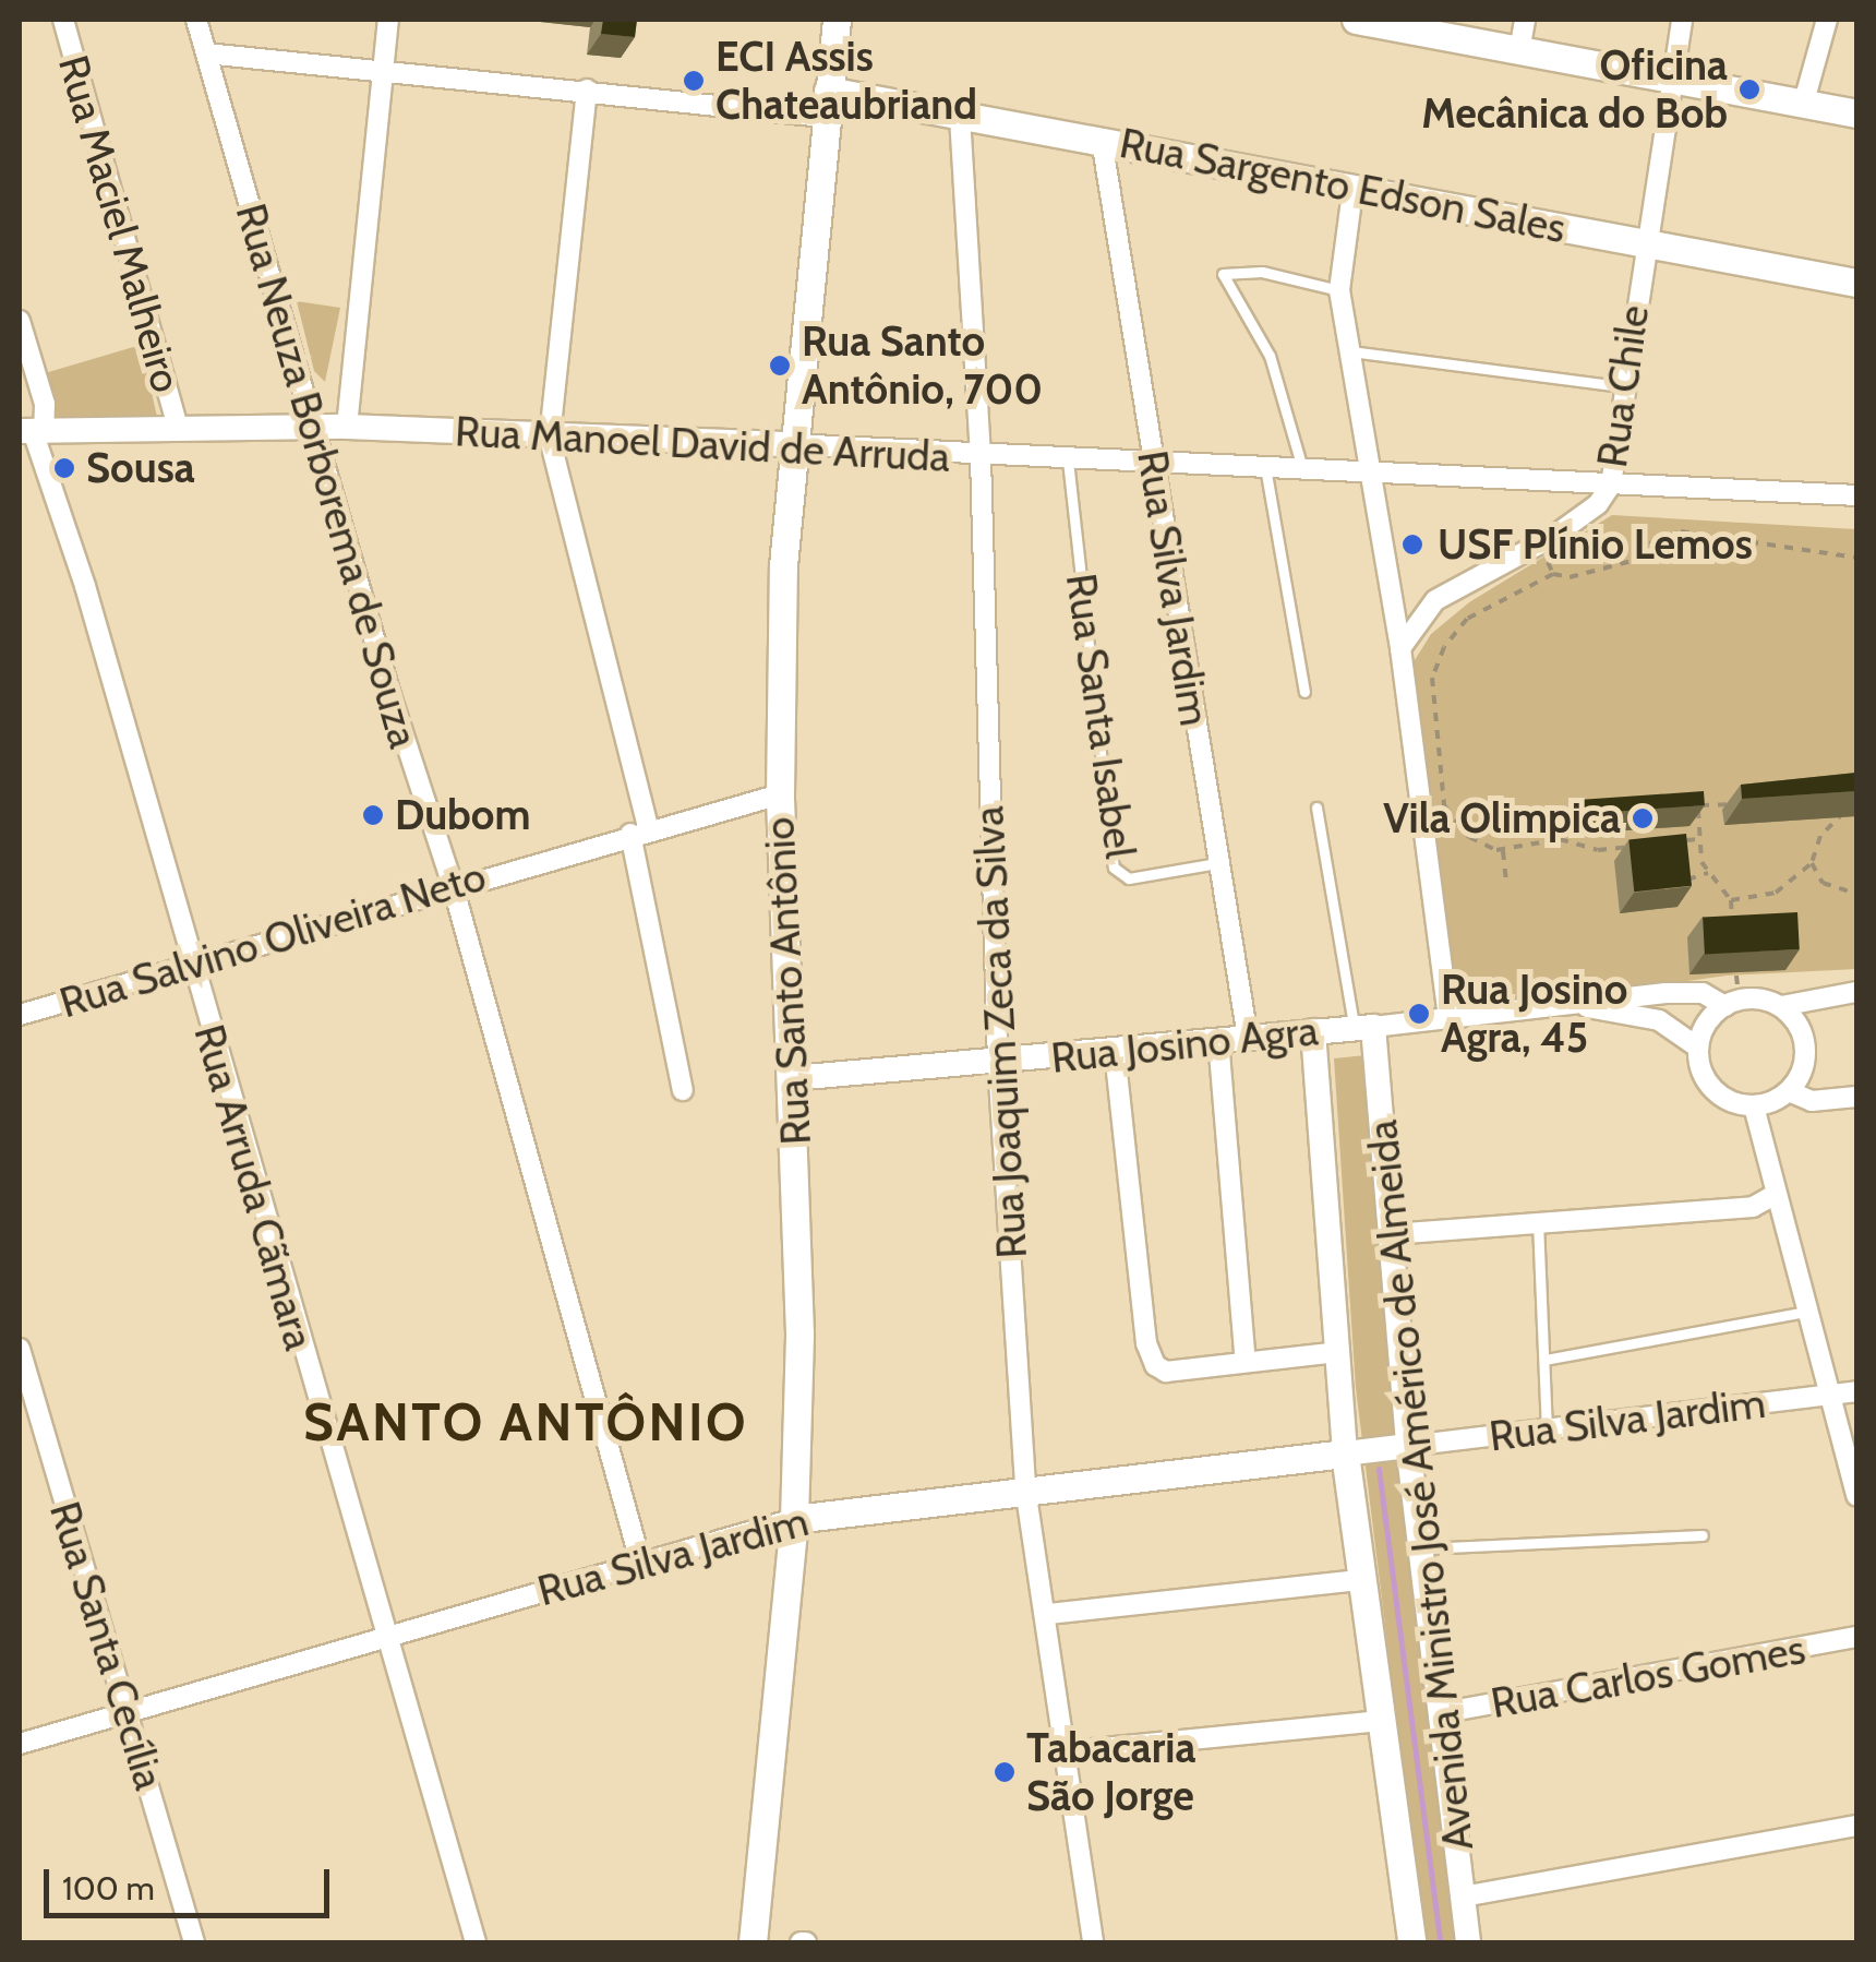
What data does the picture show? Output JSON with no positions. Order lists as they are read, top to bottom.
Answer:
{
  "streets": {
    "main road": [
      "Rua Sargento Edson Sales",
      "Rua Silva Jardim",
      "Rua Santo Antônio",
      "Avenida Ministro José Américo de Almeida"
    ],
    "street": [
      "Rua Maciel Malheiro",
      "Rua Chile",
      "Rua Manoel David de Arruda",
      "Rua Neuza Borborema de Souza",
      "Rua Salvino Oliveira Neto",
      "Rua Joaquim Zeca da Silva",
      "Rua Josino Agra",
      "Rua Arruda Cãmara",
      "Rua Santa Cecília",
      "Rua Carlos Gomes"
    ],
    "lane": ["Rua Santa Isabel"]
  },
  "crossings": [
    ["Rua Sargento Edson Sales", "Rua Chile"],
    ["Rua Sargento Edson Sales", "Rua Neuza Borborema de Souza"],
    ["Rua Sargento Edson Sales", "Rua Silva Jardim"],
    ["Rua Sargento Edson Sales", "Rua Santo Antônio"],
    ["Rua Sargento Edson Sales", "Rua Joaquim Zeca da Silva"],
    ["Rua Maciel Malheiro", "Rua Manoel David de Arruda"],
    ["Rua Chile", "Rua Manoel David de Arruda"],
    ["Rua Manoel David de Arruda", "Rua Neuza Borborema de Souza"],
    ["Rua Manoel David de Arruda", "Rua Silva Jardim"],
    ["Rua Manoel David de Arruda", "Rua Santa Isabel"],
    ["Rua Manoel David de Arruda", "Rua Santo Antônio"],
    ["Rua Manoel David de Arruda", "Rua Joaquim Zeca da Silva"],
    ["Rua Manoel David de Arruda", "Rua Arruda Cãmara"],
    ["Rua Neuza Borborema de Souza", "Rua Silva Jardim"],
    ["Rua Neuza Borborema de Souza", "Rua Salvino Oliveira Neto"],
    ["Rua Silva Jardim", "Rua Santa Isabel"],
    ["Rua Silva Jardim", "Rua Santo Antônio"],
    ["Rua Silva Jardim", "Rua Joaquim Zeca da Silva"],
    ["Rua Silva Jardim", "Rua Josino Agra"],
    ["Rua Silva Jardim", "Rua Arruda Cãmara"],
    ["Rua Silva Jardim", "Avenida Ministro José Américo de Almeida"],
    ["Rua Silva Jardim", "Rua Santa Cecília"],
    ["Rua Salvino Oliveira Neto", "Rua Santo Antônio"],
    ["Rua Salvino Oliveira Neto", "Rua Arruda Cãmara"],
    ["Rua Santo Antônio", "Rua Josino Agra"],
    ["Rua Joaquim Zeca da Silva", "Rua Josino Agra"],
    ["Rua Josino Agra", "Avenida Ministro José Américo de Almeida"],
    ["Avenida Ministro José Américo de Almeida", "Rua Carlos Gomes"]
  ],
  "districts": ["SANTO ANTÔNIO"],
  "places": [
    "ECI Assis Chateaubriand",
    "Oficina Mecânica do Bob",
    "Rua Santo Antônio, 700",
    "Sousa",
    "USF Plínio Lemos",
    "Dubom",
    "Vila Olimpica",
    "Rua Josino Agra, 45",
    "Tabacaria São Jorge"
  ],
  "scale_bar": "100 m"
}
